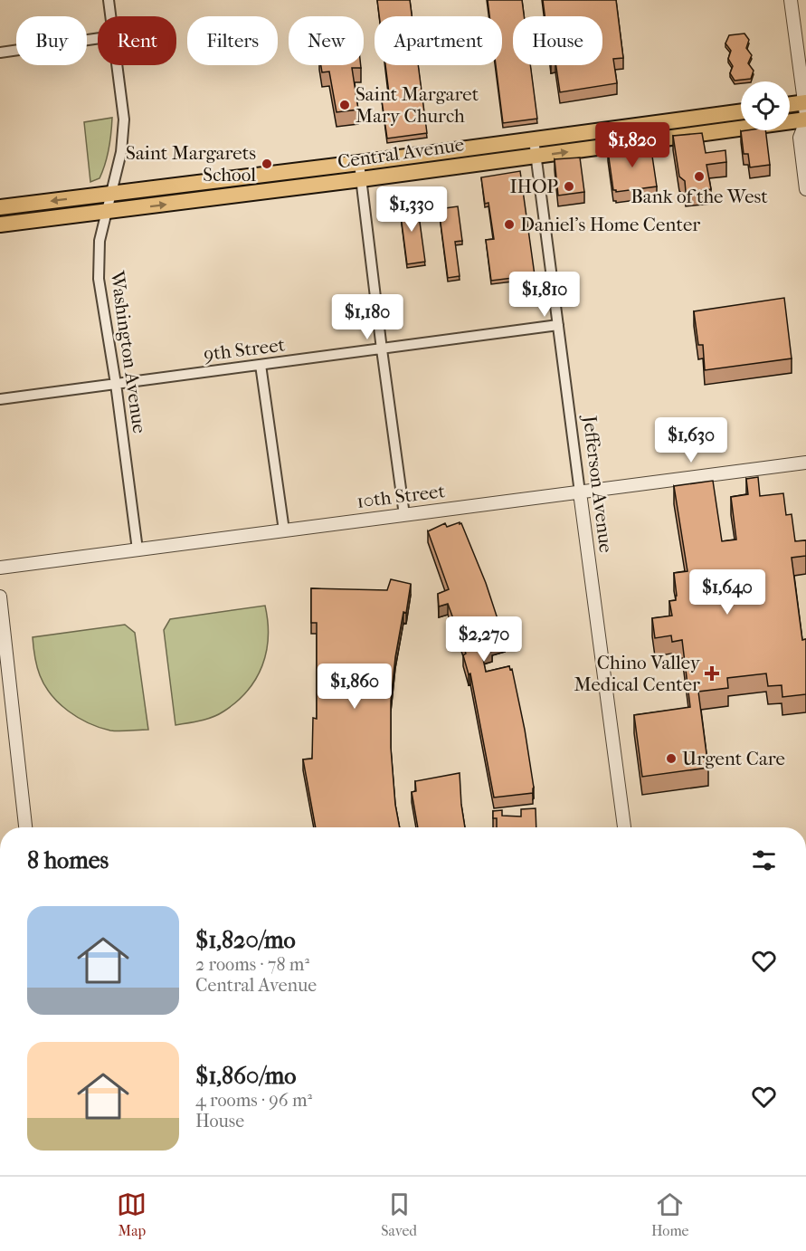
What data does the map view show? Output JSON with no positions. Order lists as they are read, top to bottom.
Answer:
{
  "streets": {
    "main road": ["Central Avenue"],
    "street": [
      "9th Street",
      "Washington Avenue",
      "Jefferson Avenue",
      "10th Street"
    ]
  },
  "crossings": [
    ["Central Avenue", "Washington Avenue"],
    ["Central Avenue", "Jefferson Avenue"],
    ["9th Street", "Washington Avenue"],
    ["9th Street", "Jefferson Avenue"],
    ["Washington Avenue", "10th Street"],
    ["Jefferson Avenue", "10th Street"]
  ],
  "places": {
    "other": [
      "Saint Margaret Mary Church",
      "Saint Margarets School",
      "Bank of the West",
      "IHOP",
      "Daniel’s Home Center",
      "Urgent Care"
    ],
    "health": ["Chino Valley Medical Center"]
  },
  "page": {
    "chip": [
      "Buy",
      "Rent",
      "Filters",
      "New",
      "Apartment",
      "House"
    ],
    "price": [
      "$1,820",
      "$1,330",
      "$1,810",
      "$1,180",
      "$1,630",
      "$1,640",
      "$2,270",
      "$1,860"
    ],
    "heading": "8 homes",
    "list": [
      {
        "name": "$1,820/mo",
        "note": "2 rooms · 78 m² · Central Avenue"
      },
      {
        "name": "$1,860/mo",
        "note": "4 rooms · 96 m² · House"
      }
    ],
    "tabs": ["Map", "Saved", "Home"]
  }
}
